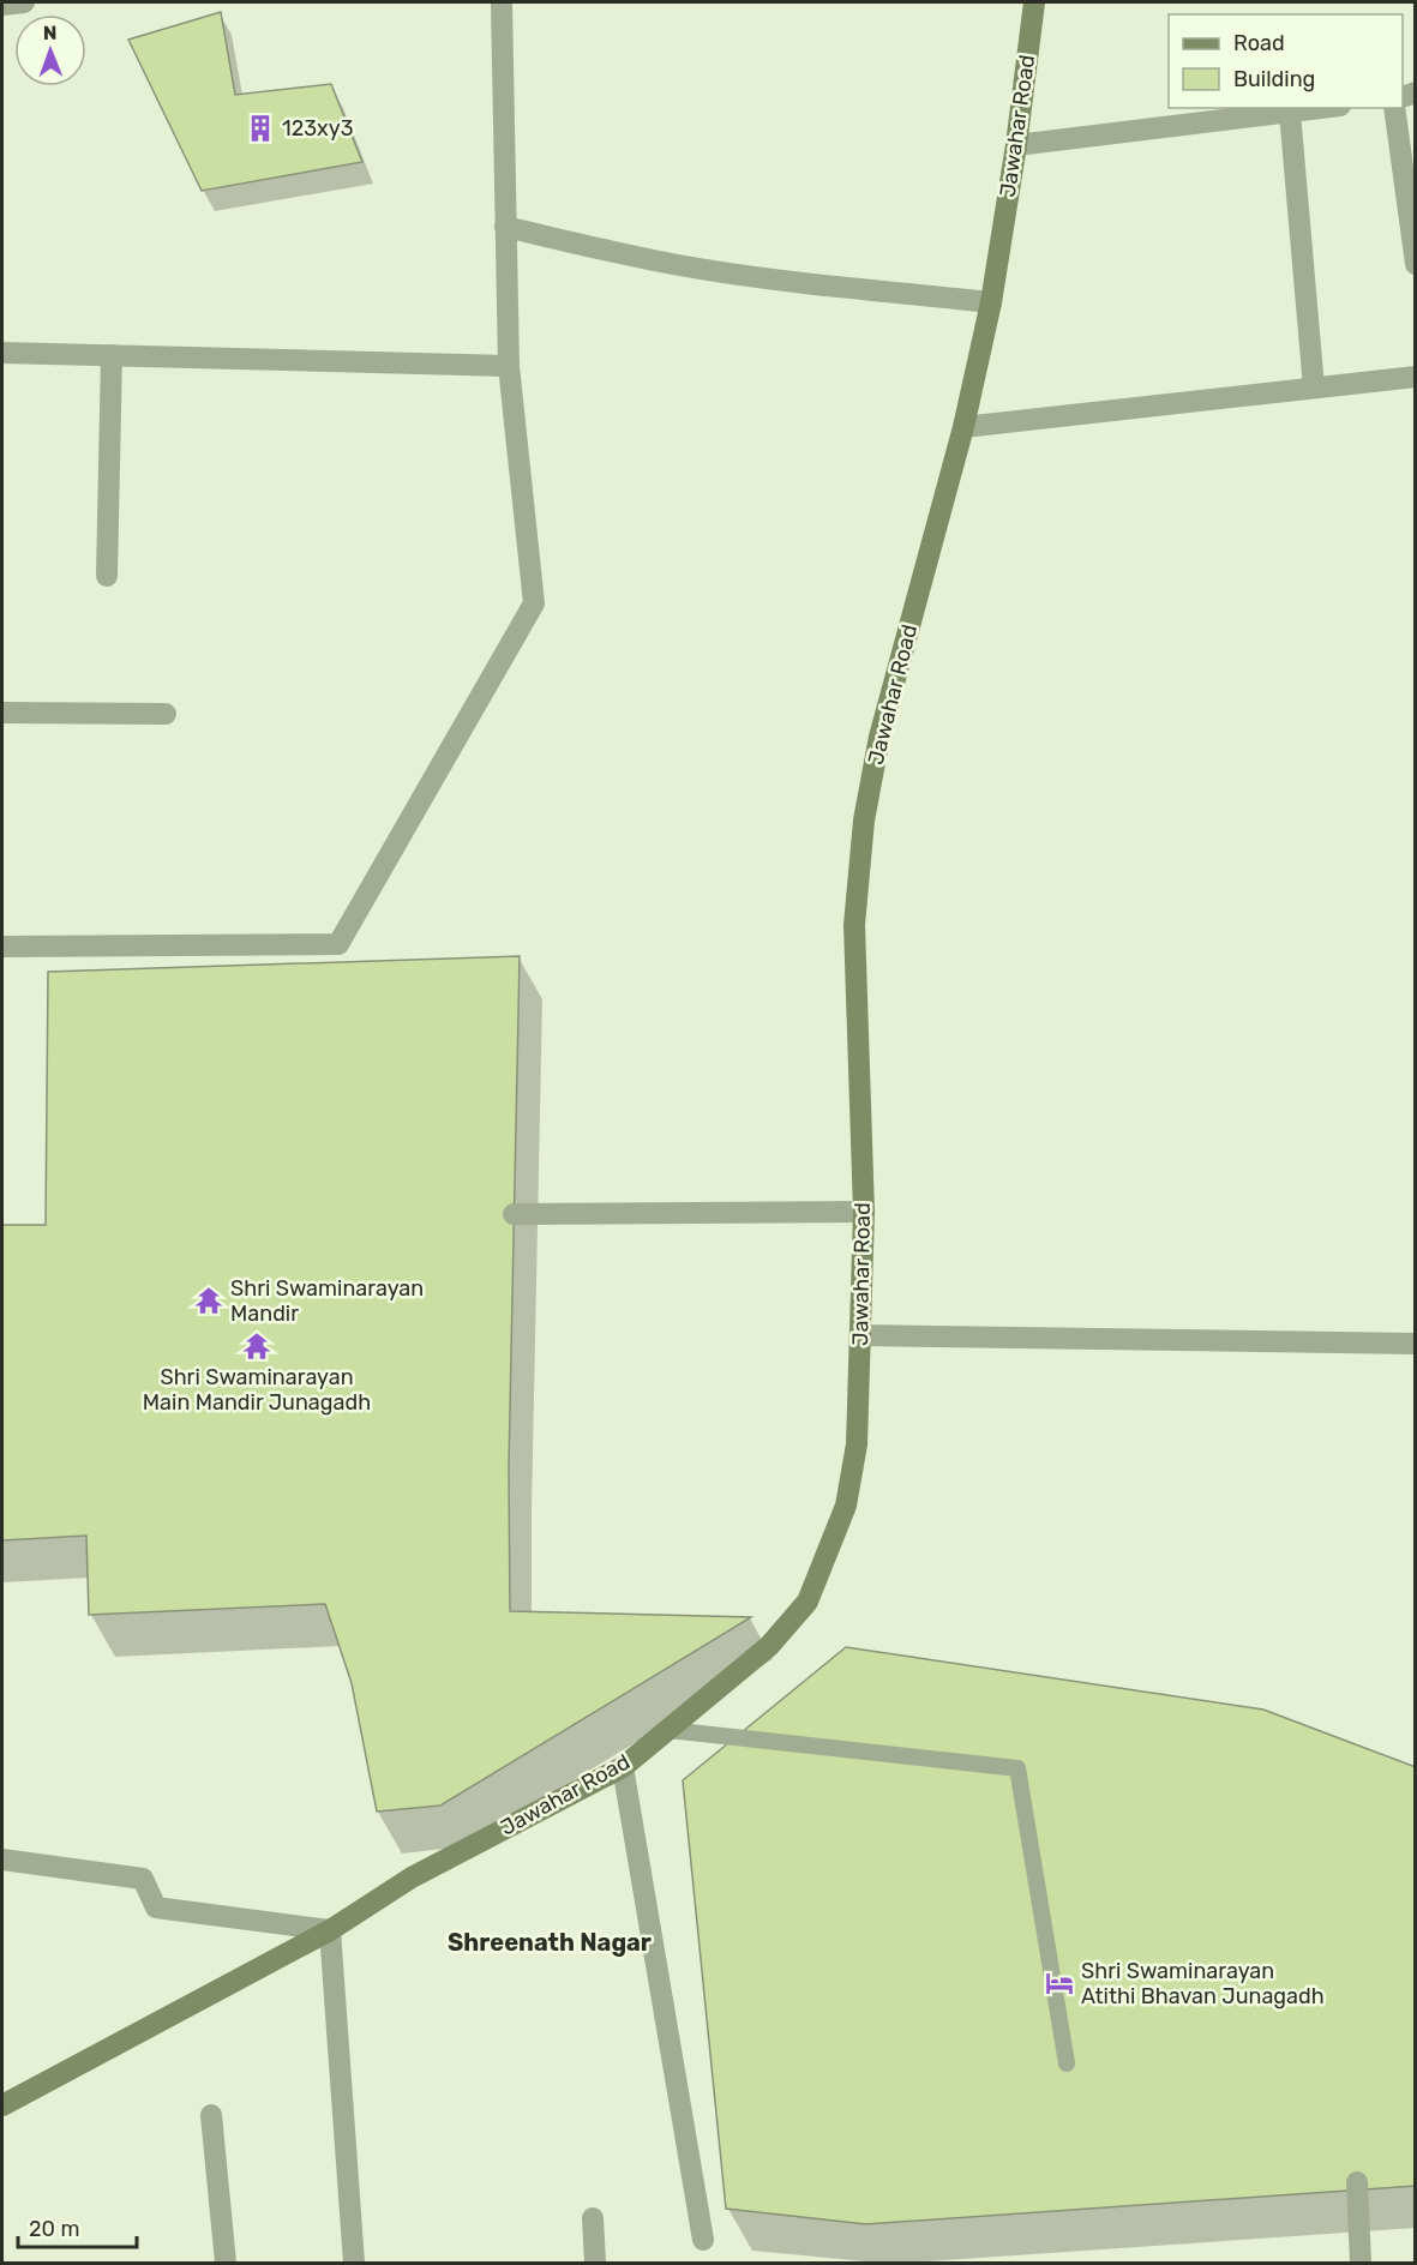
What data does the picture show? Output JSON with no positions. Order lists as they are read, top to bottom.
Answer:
{
  "streets": {
    "street": ["Jawahar Road"]
  },
  "districts": ["Shreenath Nagar"],
  "places": {
    "building": ["123xy3"],
    "temple": ["Shri Swaminarayan Mandir", "Shri Swaminarayan Main Mandir Junagadh"],
    "hotel": ["Shri Swaminarayan Atithi Bhavan Junagadh"]
  },
  "legend": ["Road", "Building"],
  "scale_bar": "20 m",
  "north": "top"
}
